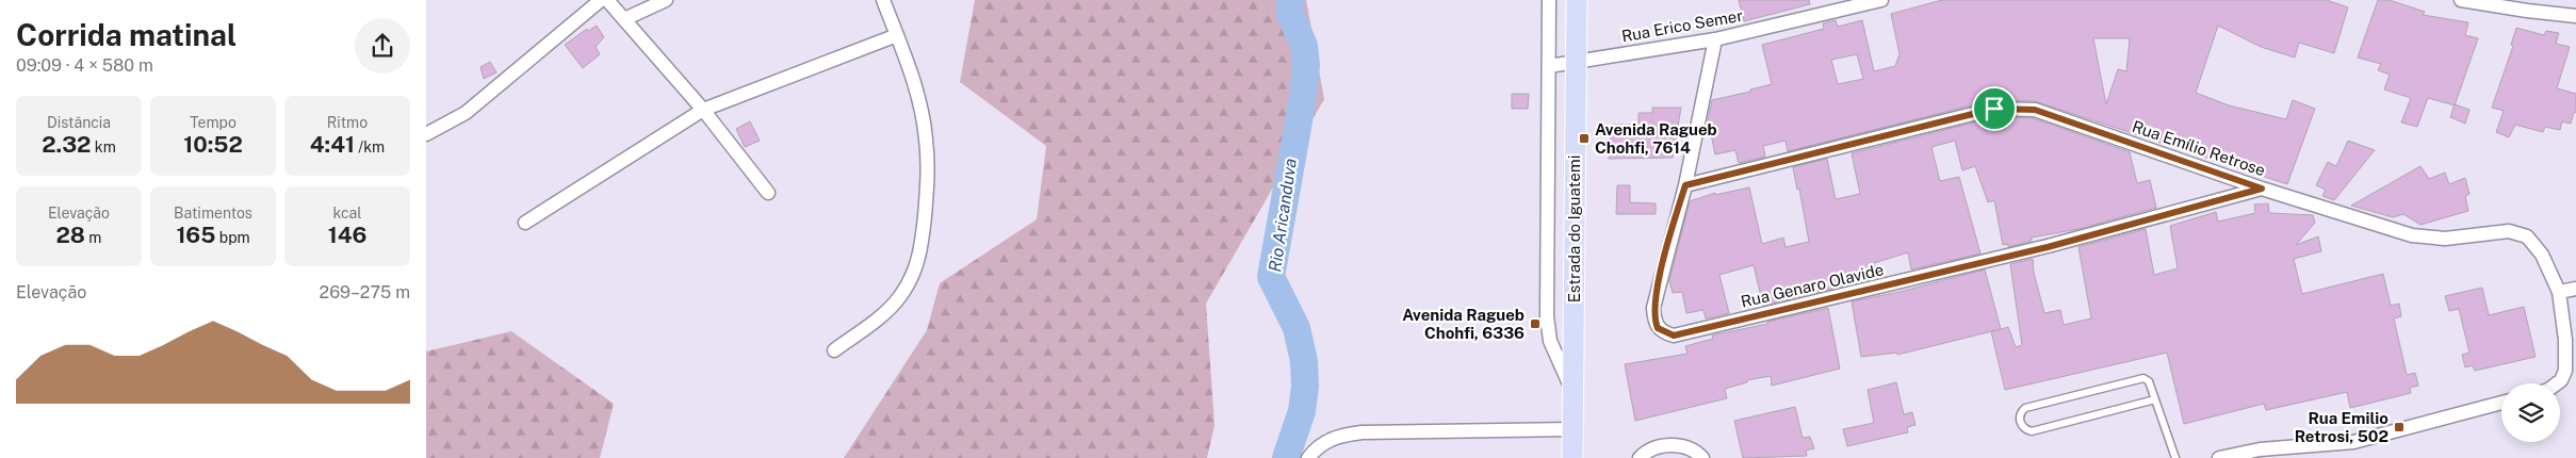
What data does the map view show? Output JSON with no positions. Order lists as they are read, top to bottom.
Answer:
{
  "streets": {
    "main road": ["Estrada do Iguatemi"],
    "street": ["Rua Erico Semer", "Rua Emílio Retrose", "Rua Genaro Olavide"]
  },
  "crossings": [
    ["Rua Erico Semer", "Estrada do Iguatemi"],
    ["Rua Erico Semer", "Rua Genaro Olavide"],
    ["Rua Emílio Retrose", "Rua Genaro Olavide"]
  ],
  "water": ["Rio Aricanduva"],
  "places": {
    "transit": ["Avenida Ragueb Chohfi, 7614", "Avenida Ragueb Chohfi, 6336", "Rua Emilio Retrosi, 502"]
  },
  "page": {
    "heading": ["Corrida matinal", "09:09 · 4 × 580 m"],
    "stats": [
      ["Distância", "2.32 km"],
      ["Tempo", "10:52"],
      ["Ritmo", "4:41 /km"],
      ["Elevação", "28 m"],
      ["Batimentos", "165 bpm"],
      ["kcal", "146"]
    ],
    "chart": ["Elevação", "269–275 m"]
  }
}
